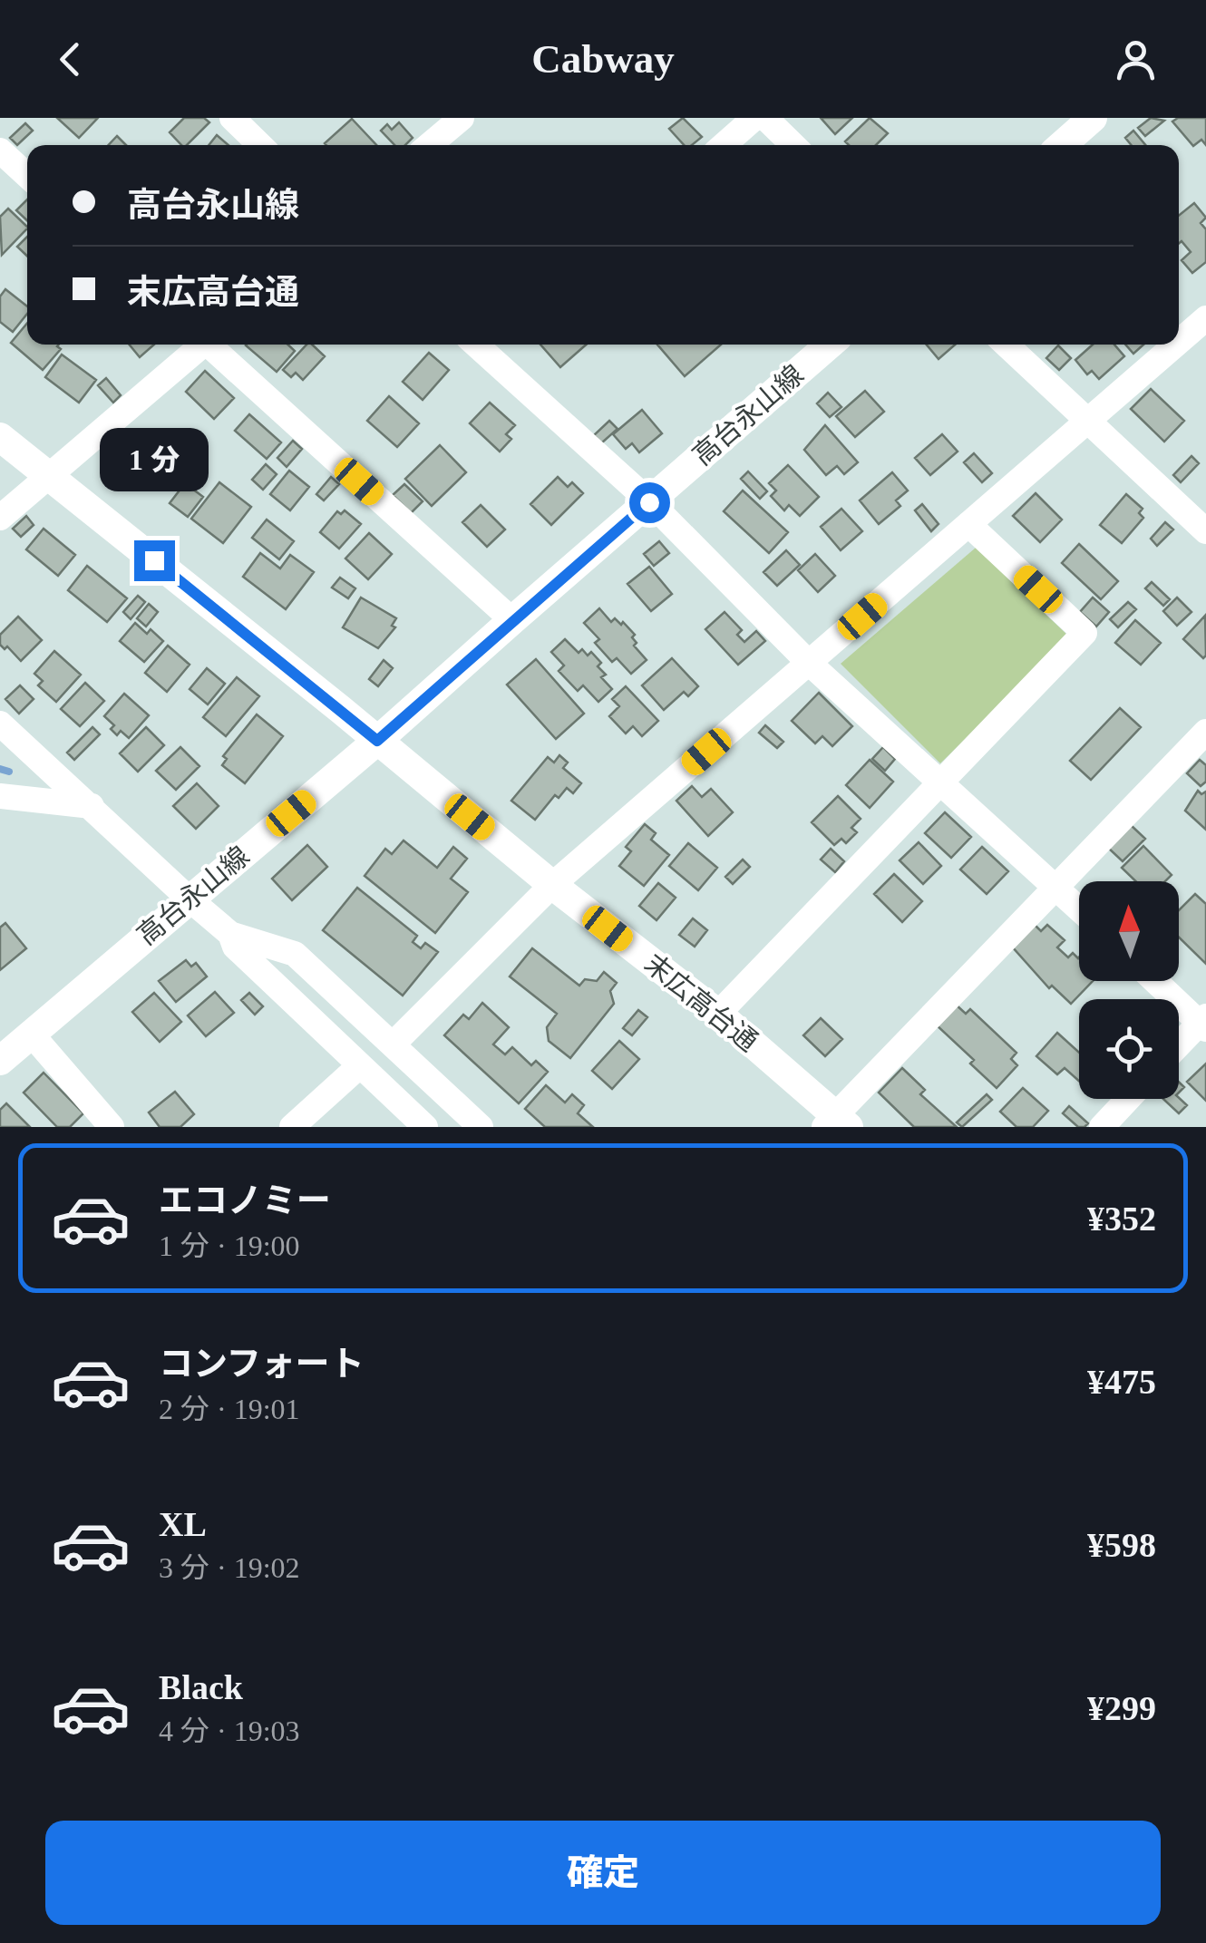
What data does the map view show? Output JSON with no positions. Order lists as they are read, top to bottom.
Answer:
{
  "streets": {
    "street": ["高台永山線", "末広高台通"]
  },
  "crossings": [
    ["高台永山線", "末広高台通"]
  ],
  "north": "top",
  "page": {
    "header": "Cabway",
    "banner": ["高台永山線", "末広高台通"],
    "bubble": "1 分",
    "list": [
      {
        "name": "エコノミー",
        "note": "1 分 · 19:00",
        "value": "¥352"
      },
      {
        "name": "コンフォート",
        "note": "2 分 · 19:01",
        "value": "¥475"
      },
      {
        "name": "XL",
        "note": "3 分 · 19:02",
        "value": "¥598"
      },
      {
        "name": "Black",
        "note": "4 分 · 19:03",
        "value": "¥299"
      }
    ],
    "buttons": "確定"
  }
}
